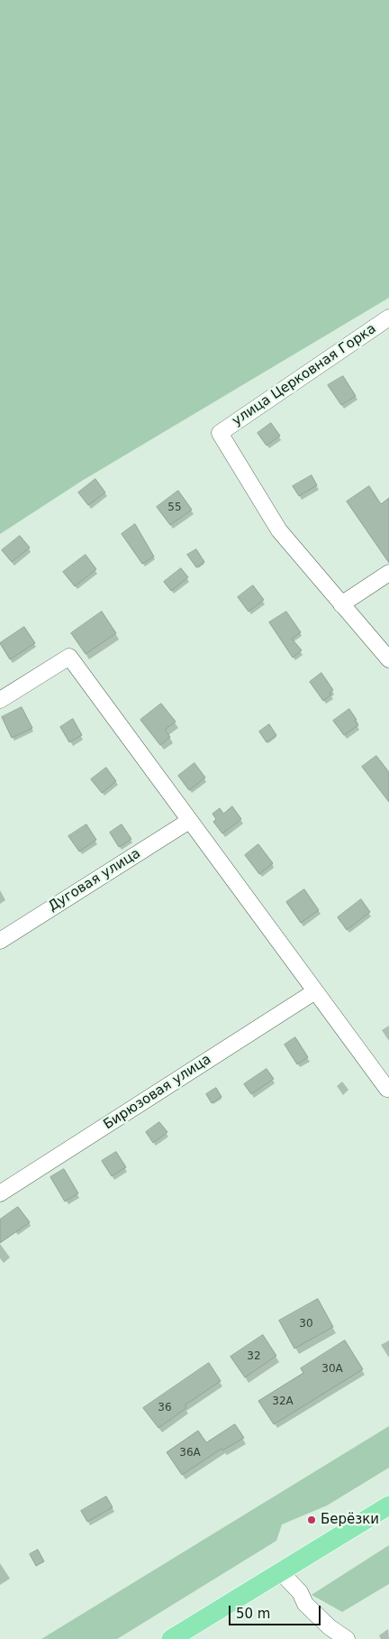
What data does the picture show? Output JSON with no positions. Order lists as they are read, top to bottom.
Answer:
{
  "streets": {
    "street": ["улица Церковная Горка", "Дуговая улица", "Бирюзовая улица"]
  },
  "places": ["Берёзки"],
  "house_numbers": [
    "55",
    "30",
    "32",
    "30А",
    "32А",
    "36",
    "36А"
  ],
  "scale_bar": "50 m"
}
